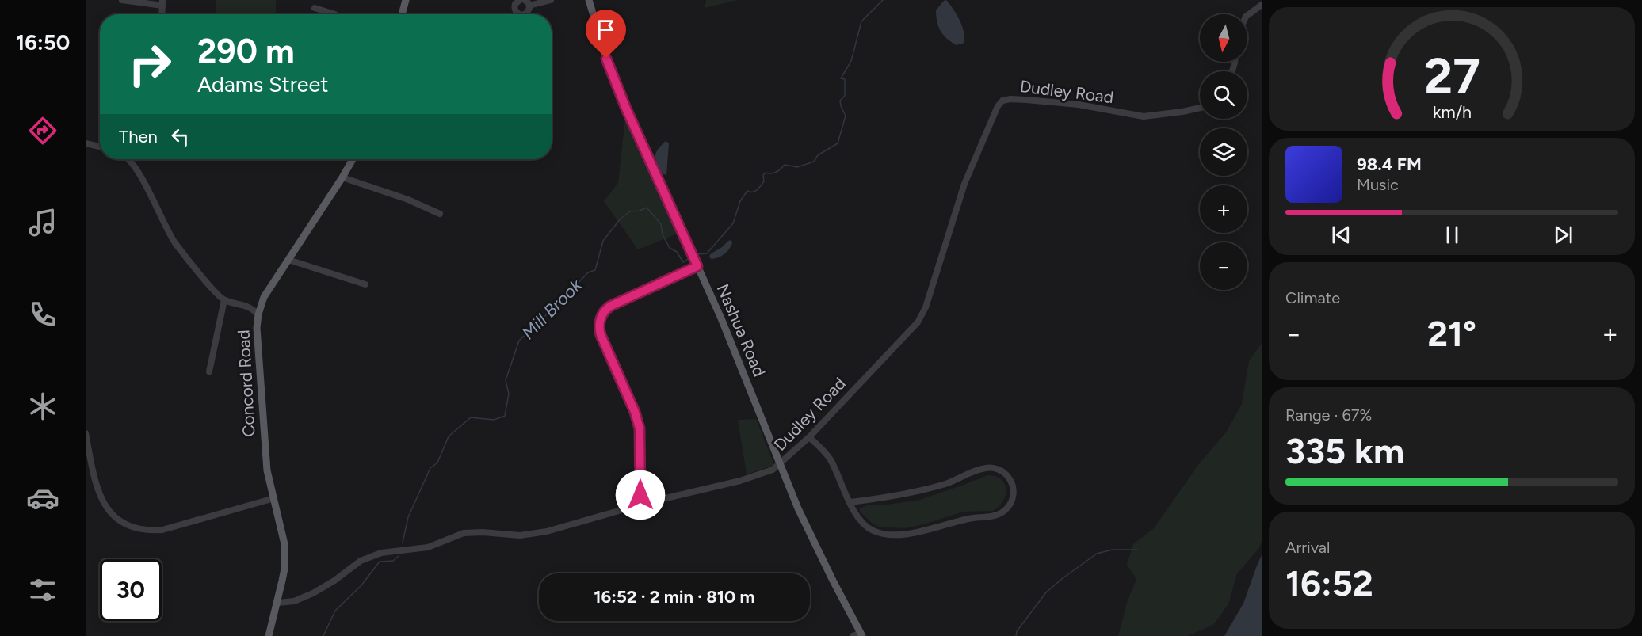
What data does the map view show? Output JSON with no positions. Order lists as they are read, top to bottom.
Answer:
{
  "streets": {
    "main road": ["Nashua Road", "Concord Road"],
    "street": ["Dudley Road"]
  },
  "crossings": [
    ["Dudley Road", "Nashua Road"],
    ["Dudley Road", "Concord Road"]
  ],
  "water": ["Mill Brook"],
  "north": "bottom",
  "page": {
    "tabs": "16:50",
    "map_buttons": ["+", "−"],
    "turn": ["290 m", "Adams Street"],
    "then": "Then",
    "song": ["98.4 FM", "Music"],
    "tile": [
      "Climate",
      ["Range · 67%", "335 km"],
      ["Arrival", "16:52"]
    ],
    "heat": ["−", "21°", "+"],
    "limit": "30",
    "trip": "16:52 · 2 min · 810 m",
    "gauge": ["27", "km/h"]
  }
}
